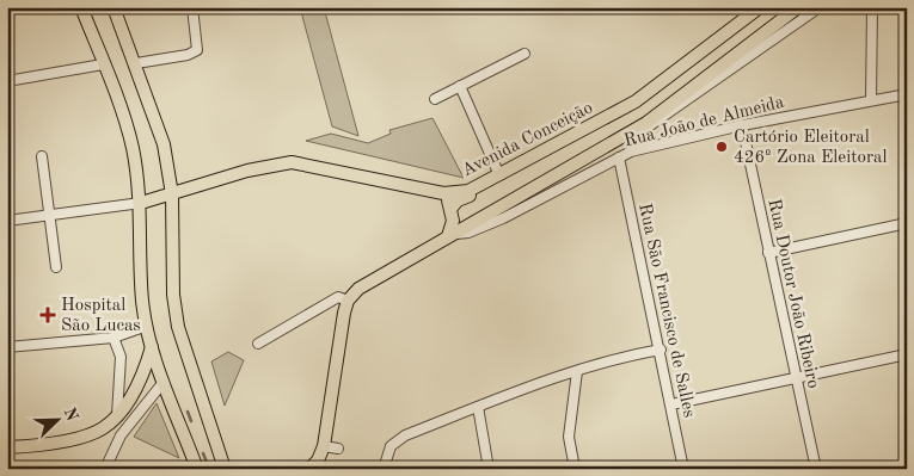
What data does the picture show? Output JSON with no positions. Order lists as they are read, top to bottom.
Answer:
{
  "streets": {
    "main road": ["Avenida Conceição"],
    "street": ["Rua João de Almeida", "Rua Doutor João Ribeiro", "Rua São Francisco de Salles"]
  },
  "crossings": [
    ["Rua João de Almeida", "Rua Doutor João Ribeiro"],
    ["Rua João de Almeida", "Rua São Francisco de Salles"]
  ],
  "places": {
    "other": ["Cartório Eleitoral 426º Zona Eleitoral"],
    "health": ["Hospital São Lucas"]
  },
  "north": "top right"
}
